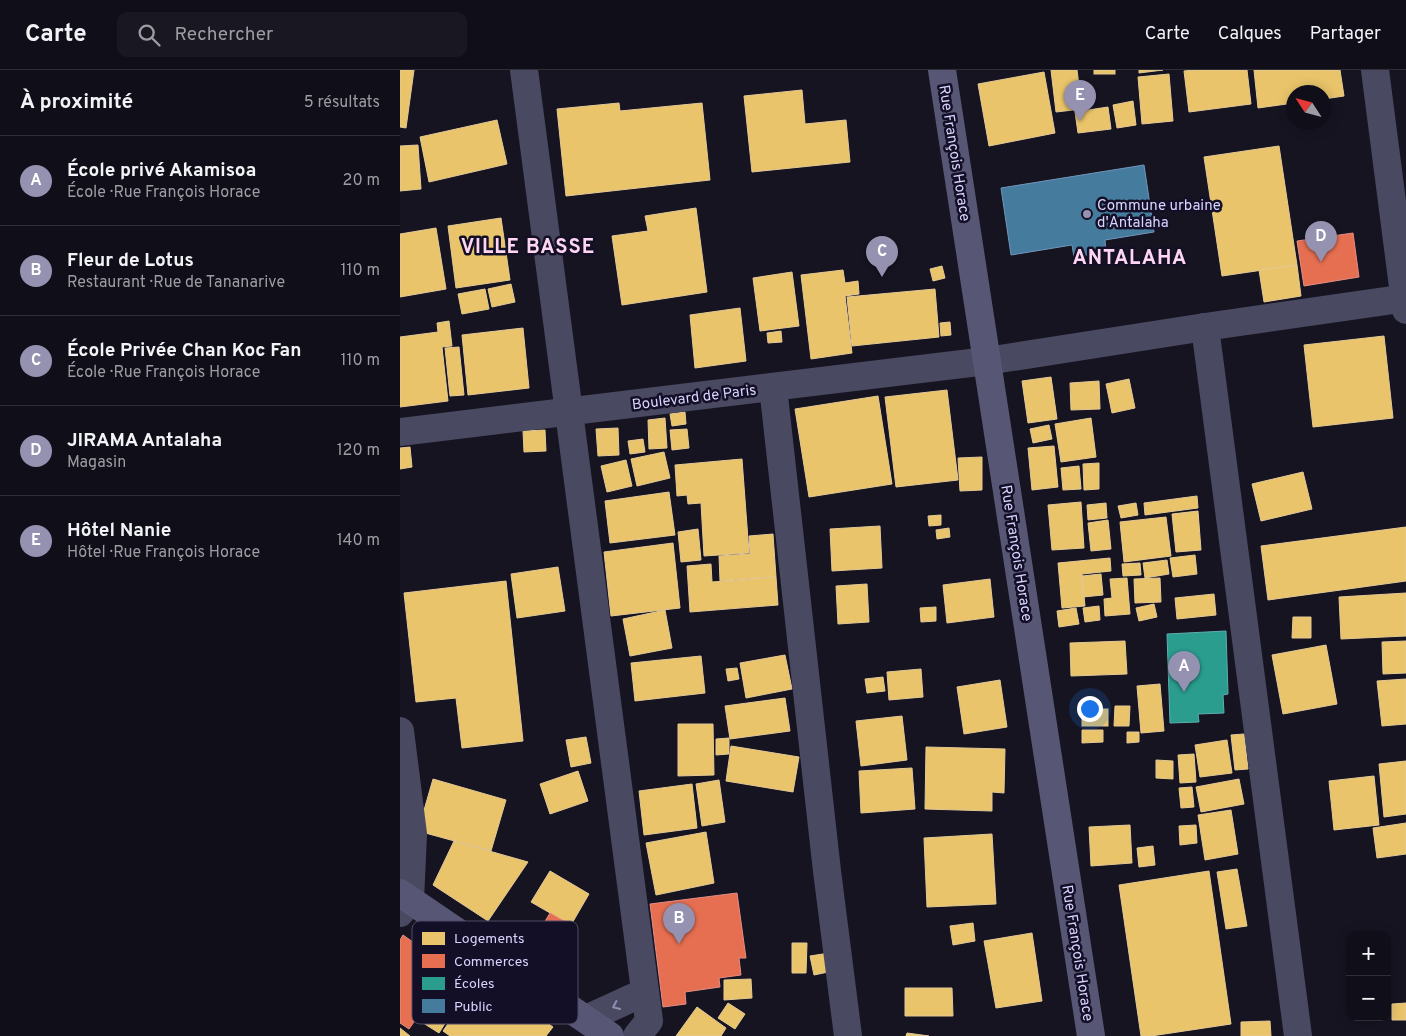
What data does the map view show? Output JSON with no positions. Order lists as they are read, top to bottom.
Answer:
{
  "streets": {
    "street": ["Rue François Horace", "Boulevard de Paris"]
  },
  "crossings": [
    ["Rue François Horace", "Boulevard de Paris"]
  ],
  "districts": ["VILLE BASSE", "ANTALAHA"],
  "places": ["Commune urbaine d'Antalaha"],
  "legend": [
    "Logements",
    "Commerces",
    "Écoles",
    "Public"
  ],
  "north": "top left",
  "page": {
    "header": "Carte",
    "search": "Rechercher",
    "nav": ["Carte", "Calques", "Partager"],
    "heading": ["À proximité", "5 résultats"],
    "pins": [
      "E",
      "D",
      "C",
      "A",
      "B"
    ],
    "list": [
      {
        "mark": "A",
        "name": "École privé Akamisoa",
        "note": "École · Rue François Horace",
        "value": "20 m"
      },
      {
        "mark": "B",
        "name": "Fleur de Lotus",
        "note": "Restaurant · Rue de Tananarive",
        "value": "110 m"
      },
      {
        "mark": "C",
        "name": "École Privée Chan Koc Fan",
        "note": "École · Rue François Horace",
        "value": "110 m"
      },
      {
        "mark": "D",
        "name": "JIRAMA Antalaha",
        "note": "Magasin",
        "value": "120 m"
      },
      {
        "mark": "E",
        "name": "Hôtel Nanie",
        "note": "Hôtel · Rue François Horace",
        "value": "140 m"
      }
    ],
    "map_buttons": ["+", "−"]
  }
}
